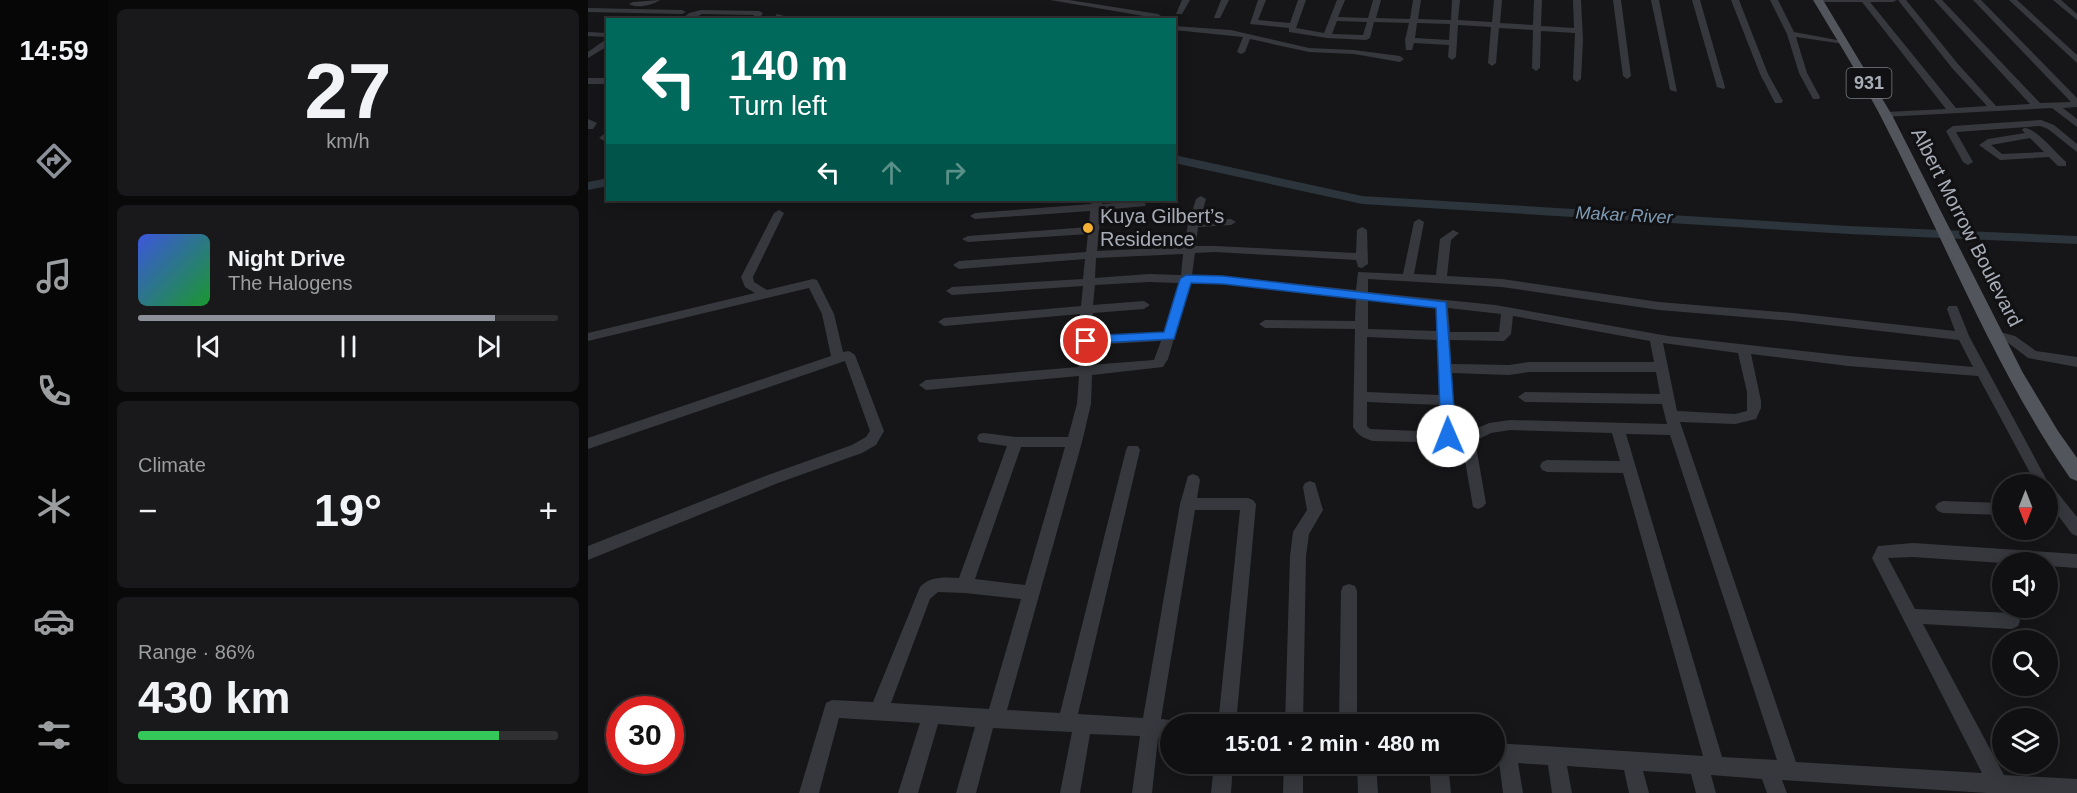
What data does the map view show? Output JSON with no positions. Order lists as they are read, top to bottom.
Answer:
{
  "streets": {
    "main road": ["931", "Albert Morrow Boulevard"]
  },
  "water": ["Makar River"],
  "places": ["Kuya Gilbert’s Residence"],
  "north": "bottom",
  "page": {
    "tabs": "14:59",
    "tile": [
      ["27", "km/h"],
      "Climate",
      ["Range · 86%", "430 km"]
    ],
    "turn": ["140 m", "Turn left"],
    "song": ["Night Drive", "The Halogens"],
    "heat": ["−", "19°", "+"],
    "limit": "30",
    "trip": "15:01 · 2 min · 480 m"
  }
}
